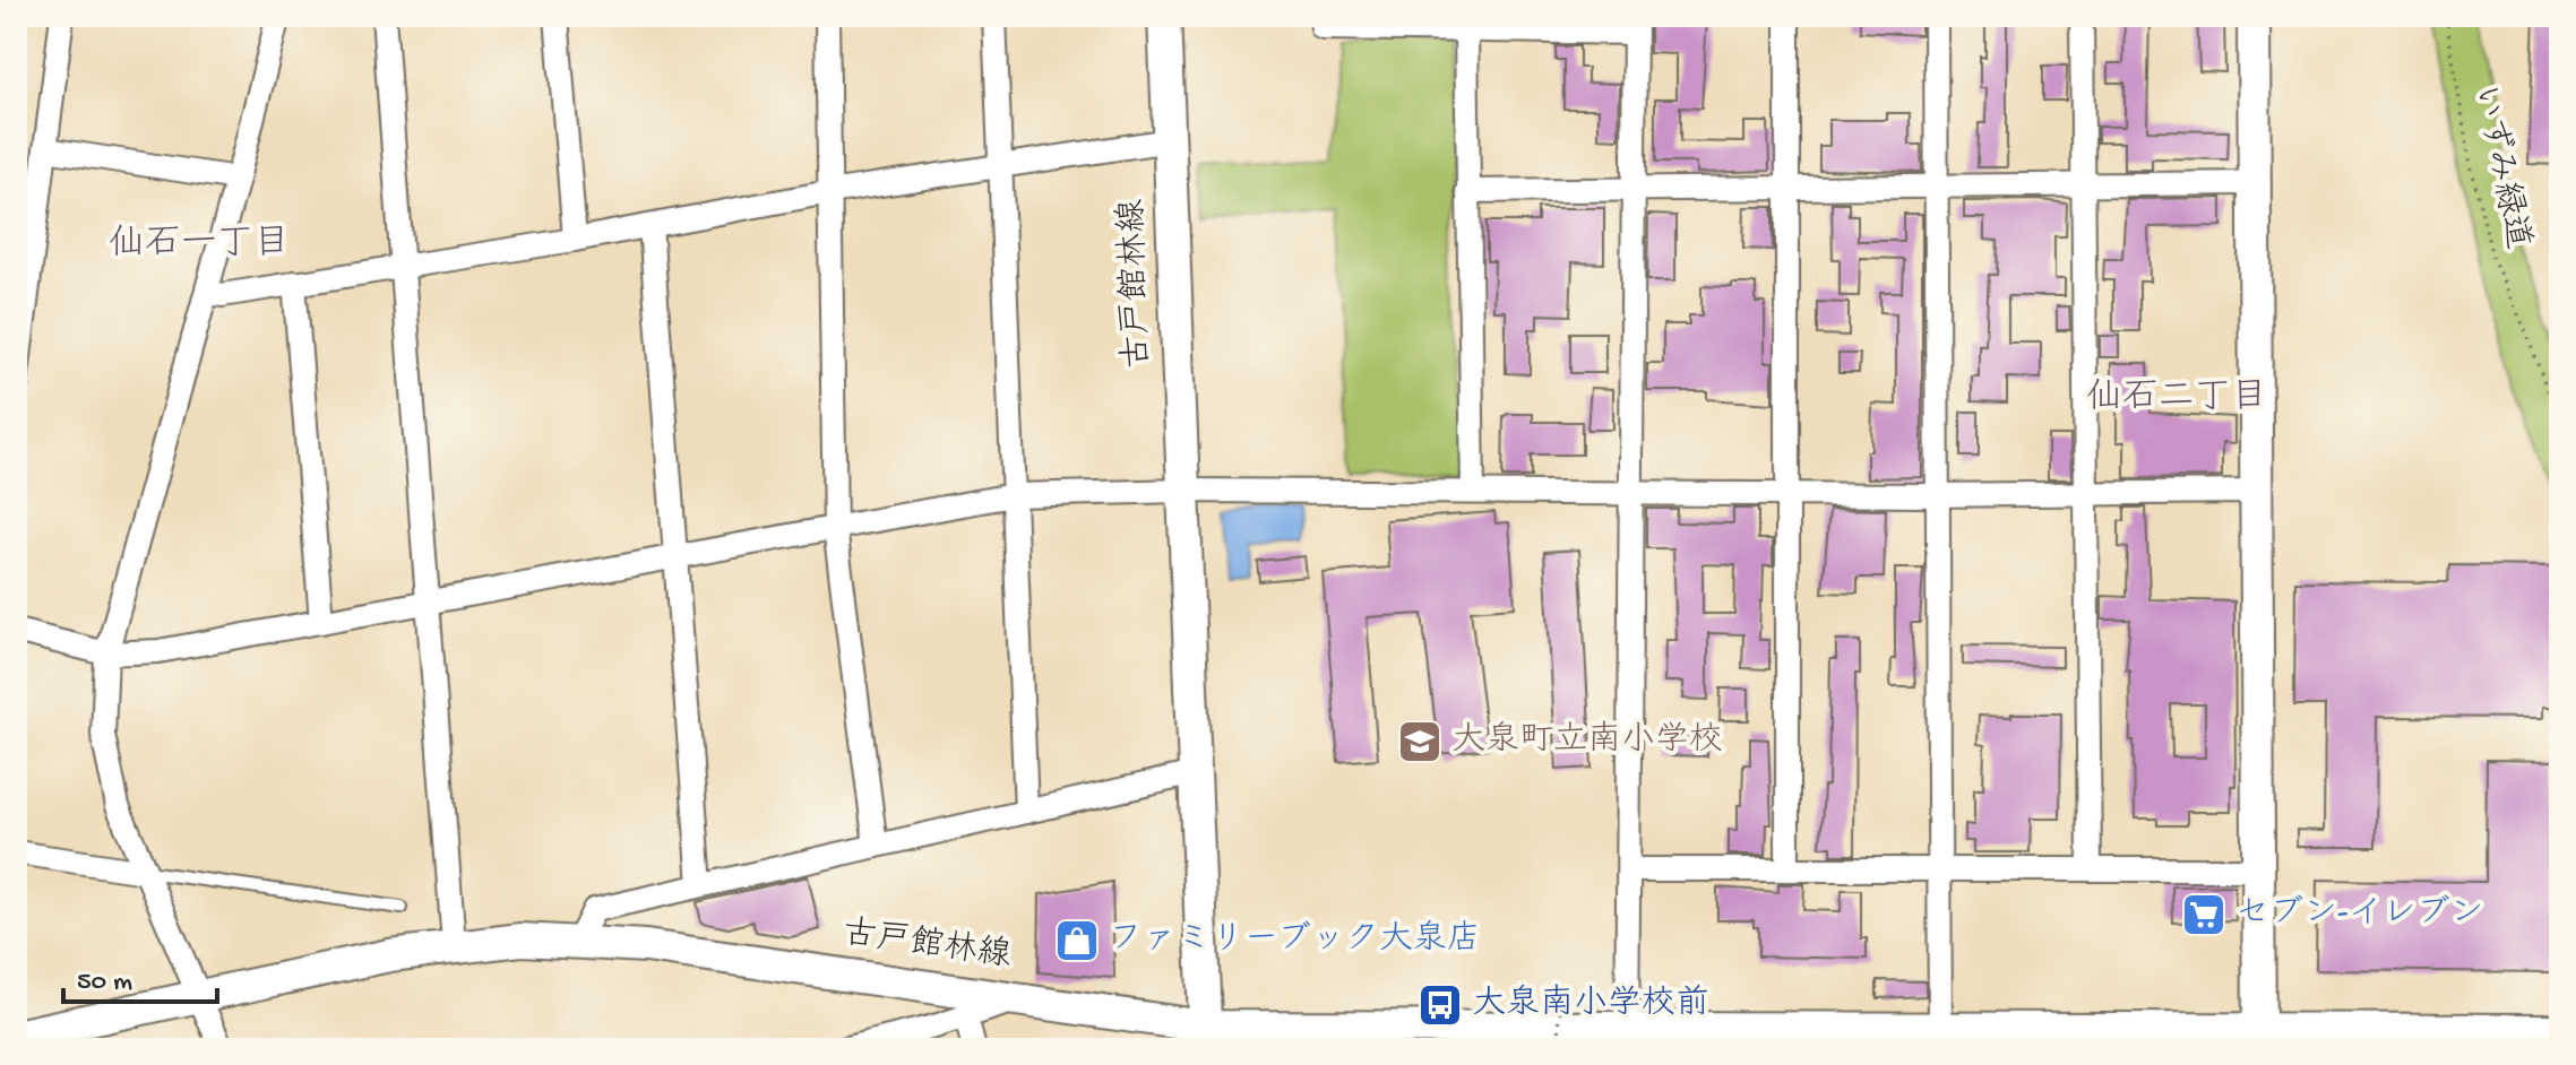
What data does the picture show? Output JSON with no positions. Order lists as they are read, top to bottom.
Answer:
{
  "streets": {
    "street": ["古戸館林線"],
    "path": ["いずみ緑道"]
  },
  "districts": ["仙石一丁目", "仙石二丁目"],
  "places": {
    "school or university": ["大泉町立南小学校"],
    "supermarket": ["セブン-イレブン"],
    "shop": ["ファミリーブック大泉店"],
    "bus stop": ["大泉南小学校前"]
  },
  "scale_bar": "50 m"
}
